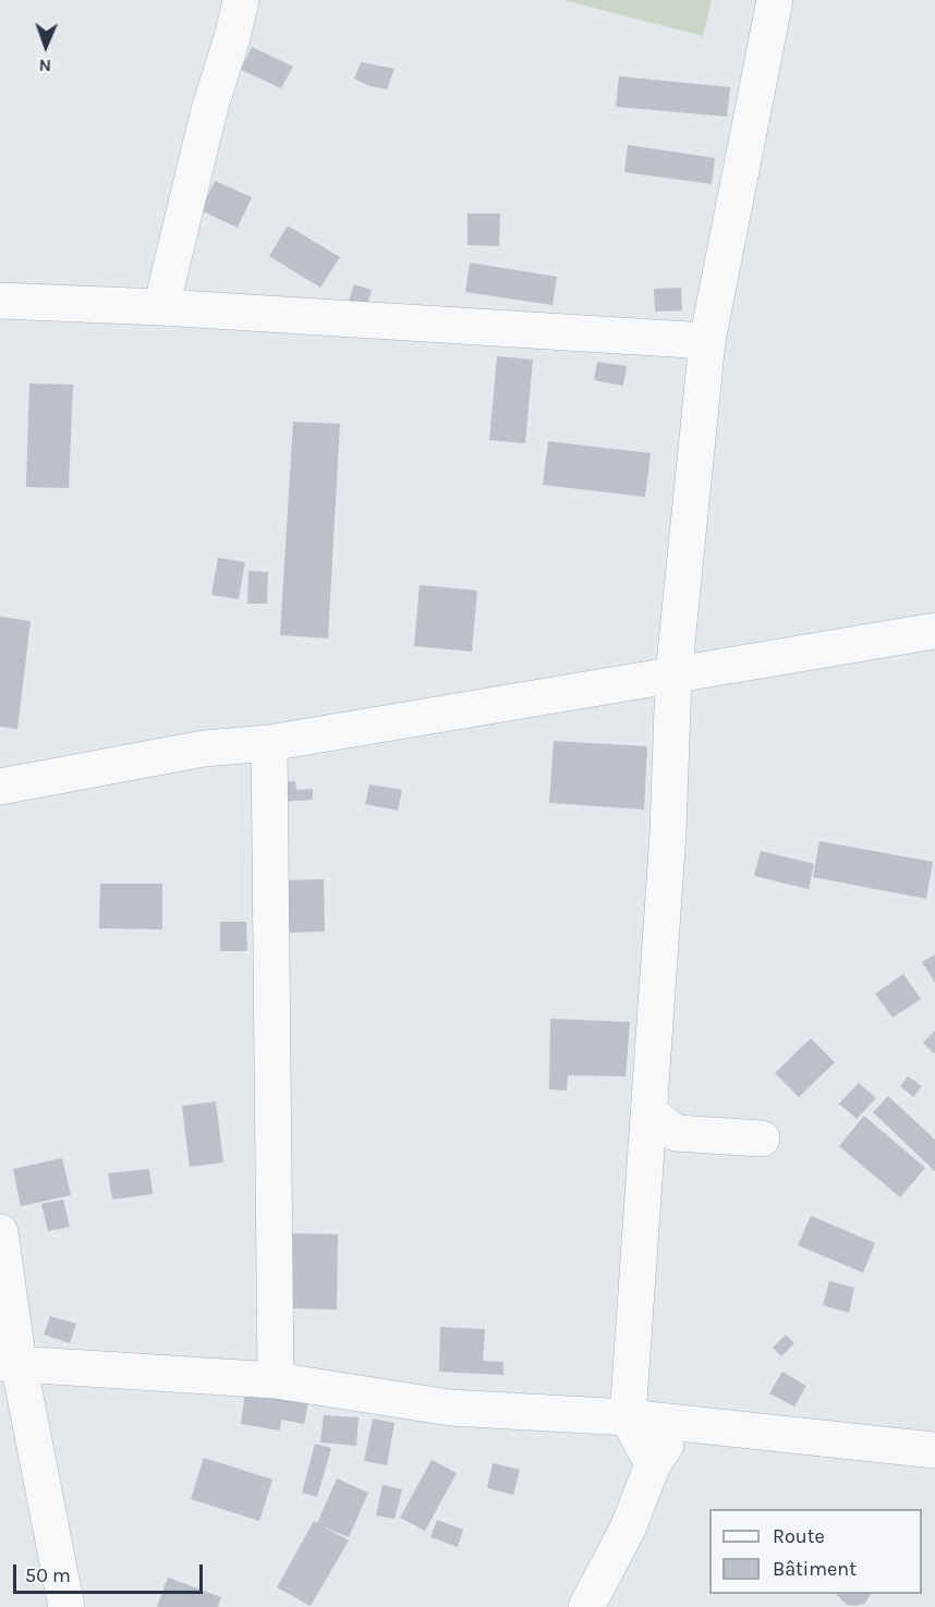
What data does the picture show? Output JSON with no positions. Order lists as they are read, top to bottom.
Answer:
{
  "legend": ["Route", "Bâtiment"],
  "scale_bar": "50 m",
  "north": "bottom"
}
